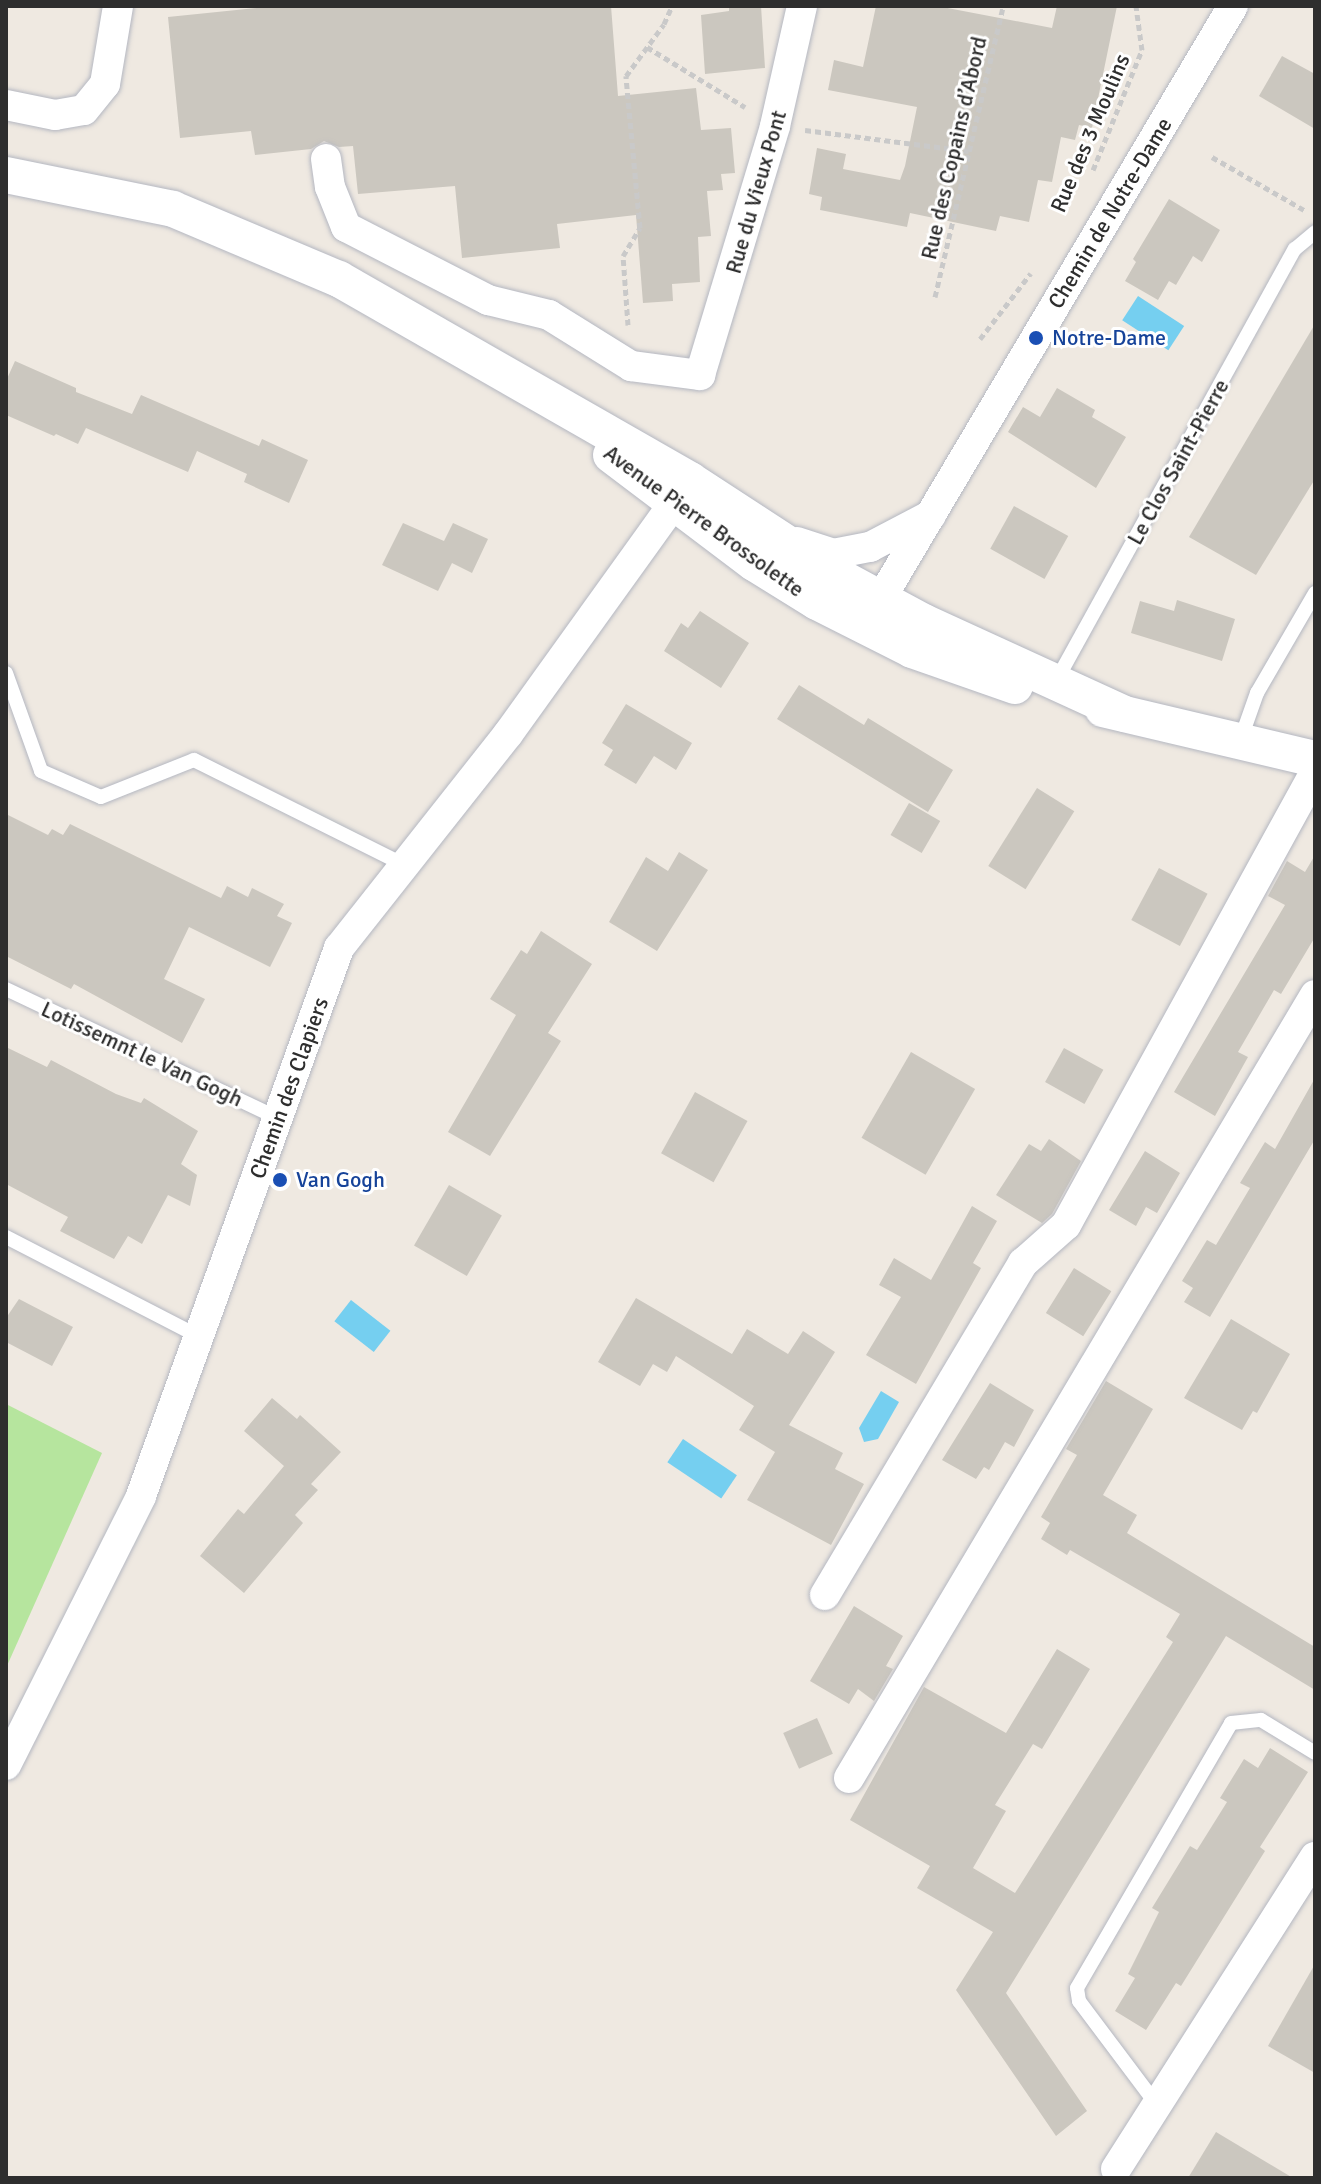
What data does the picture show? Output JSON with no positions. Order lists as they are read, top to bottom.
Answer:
{
  "streets": {
    "street": [
      "Rue du Vieux Pont",
      "Chemin de Notre-Dame",
      "Avenue Pierre Brossolette",
      "Chemin des Clapiers"
    ],
    "lane": ["Le Clos Saint-Pierre", "Lotissemnt le Van Gogh"],
    "path": ["Rue des 3 Moulins", "Rue des Copains d’Abord"]
  },
  "crossings": [
    ["Chemin de Notre-Dame", "Avenue Pierre Brossolette"],
    ["Le Clos Saint-Pierre", "Avenue Pierre Brossolette"],
    ["Avenue Pierre Brossolette", "Chemin des Clapiers"],
    ["Lotissemnt le Van Gogh", "Chemin des Clapiers"]
  ],
  "places": ["Notre-Dame", "Van Gogh"]
}
